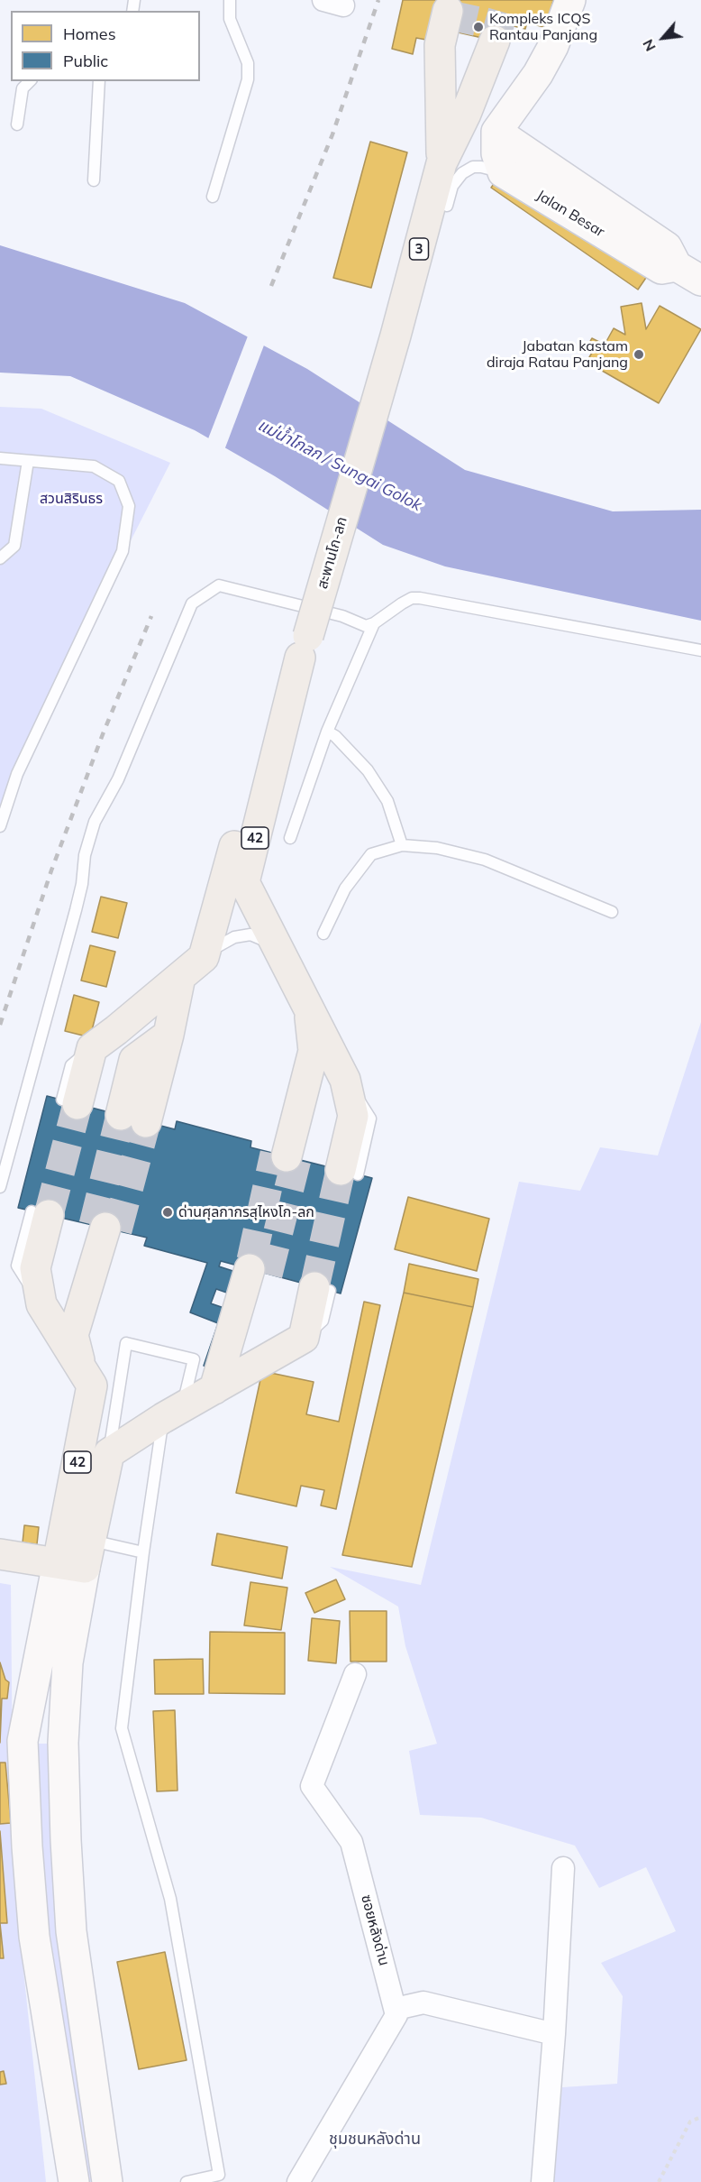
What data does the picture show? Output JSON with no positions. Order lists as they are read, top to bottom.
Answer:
{
  "streets": {
    "highway": ["3", "สะพานโก-ลก", "42"],
    "main road": ["Jalan Besar"],
    "street": ["ซอยหลังด่าน"]
  },
  "crossings": [
    ["3", "สะพานโก-ลก"],
    ["สะพานโก-ลก", "42"]
  ],
  "districts": ["ชุมชนหลังด่าน"],
  "water": ["แม่น้ำโกลก / Sungai Golok"],
  "parks": ["สวนสิรินธร"],
  "places": ["Kompleks ICQS Rantau Panjang", "Jabatan kastam diraja Ratau Panjang", "ด่านศุลกากรสุไหงโก-ลก"],
  "legend": ["Homes", "Public"],
  "north": "bottom left"
}
